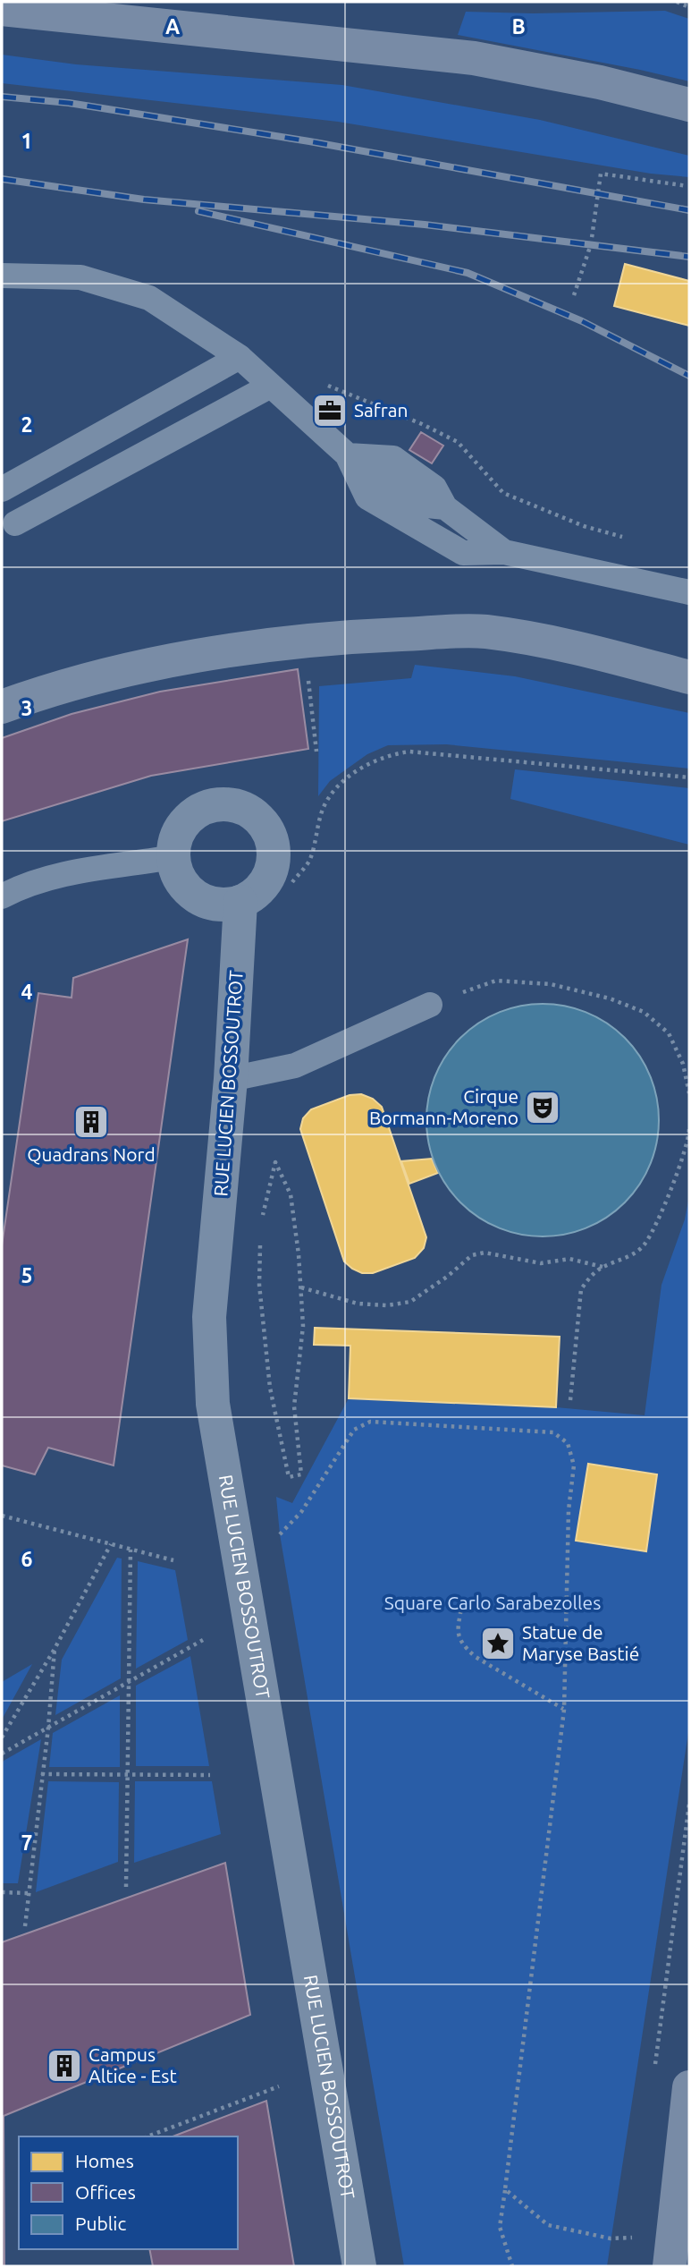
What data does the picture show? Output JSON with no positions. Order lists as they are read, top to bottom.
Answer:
{
  "streets": {
    "street": ["RUE LUCIEN BOSSOUTROT"]
  },
  "parks": ["Square Carlo Sarabezolles"],
  "places": {
    "office": ["Safran"],
    "theatre": ["Cirque Bormann-Moreno"],
    "building": ["Quadrans Nord", "Campus Altice - Est"],
    "place": ["Statue de Maryse Bastié"]
  },
  "legend": ["Homes", "Offices", "Public"],
  "grid": {
    "columns": ["A", "B"],
    "rows": [
      "1",
      "2",
      "3",
      "4",
      "5",
      "6",
      "7"
    ]
  }
}
